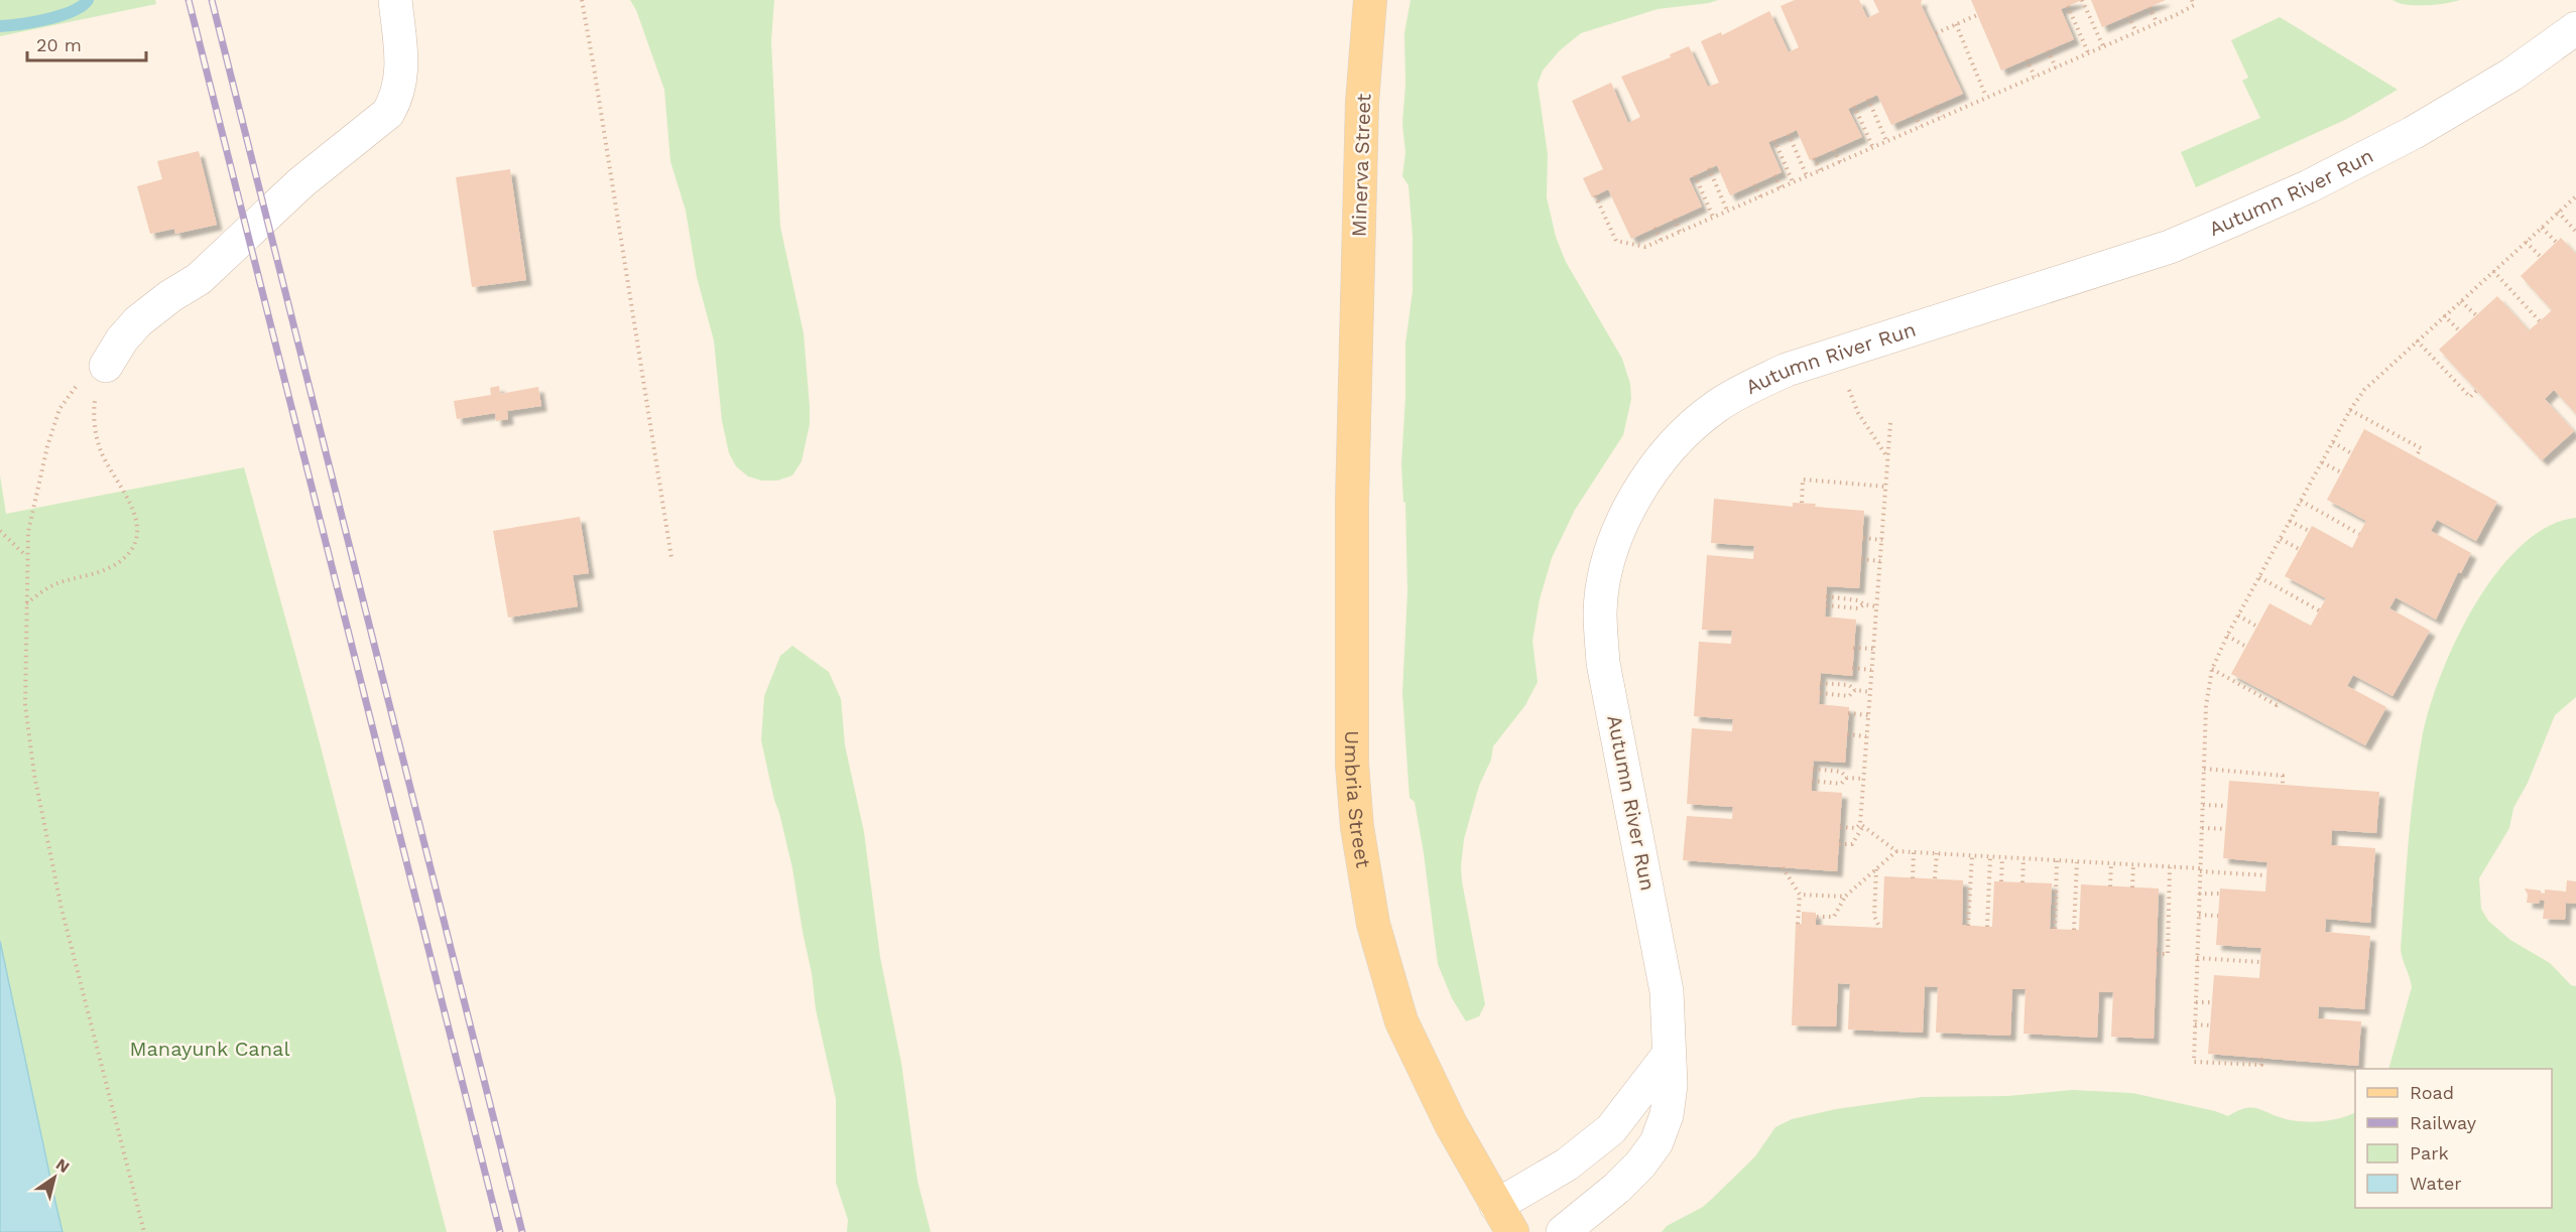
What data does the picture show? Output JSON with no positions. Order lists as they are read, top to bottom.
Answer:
{
  "streets": {
    "main road": ["Minerva Street", "Umbria Street"],
    "lane": ["Autumn River Run"]
  },
  "crossings": [
    ["Minerva Street", "Umbria Street"]
  ],
  "parks": ["Manayunk Canal"],
  "legend": [
    "Road",
    "Railway",
    "Park",
    "Water"
  ],
  "scale_bar": "20 m",
  "north": "top right"
}
